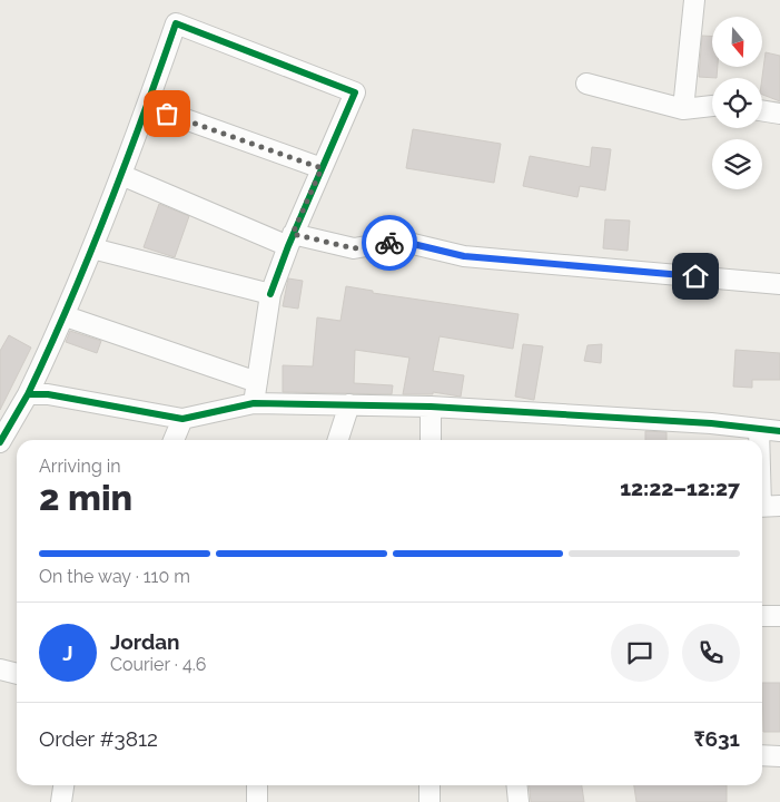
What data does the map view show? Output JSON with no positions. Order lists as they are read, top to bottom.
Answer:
{
  "north": "bottom",
  "page": {
    "heading": ["2 min", "Arriving in", "12:22–12:27"],
    "panel": [
      "Jordan",
      "Courier · 4.6",
      "Order #3812",
      "₹631"
    ],
    "bar": "On the way · 110 m",
    "round": "J"
  }
}
